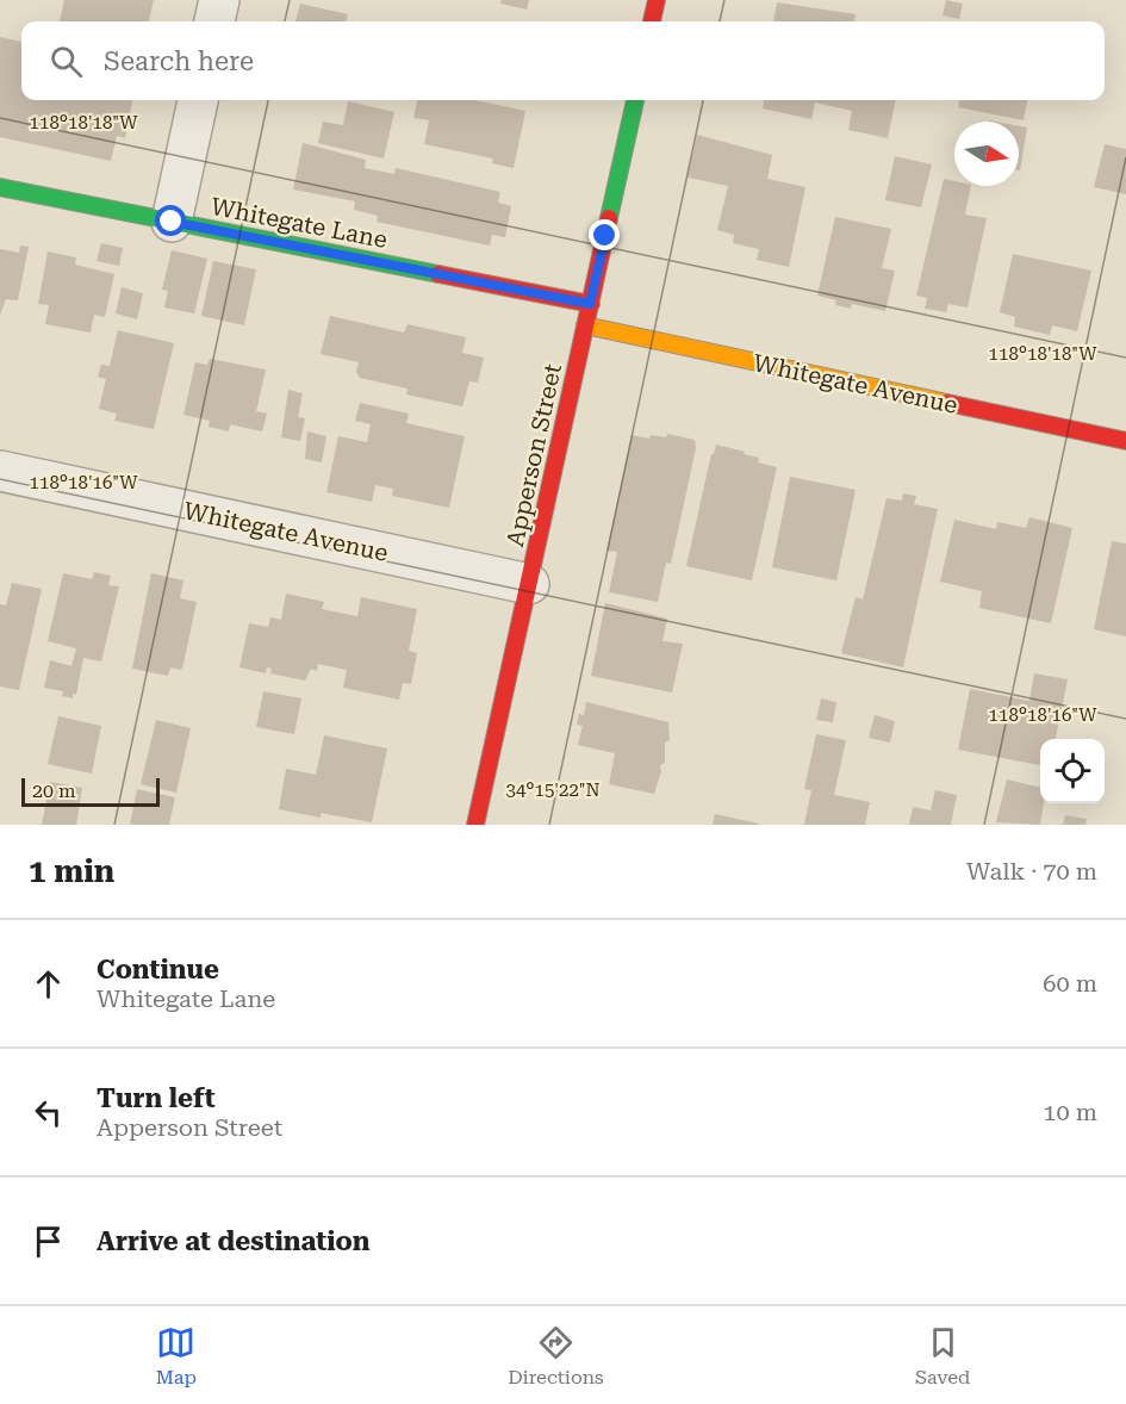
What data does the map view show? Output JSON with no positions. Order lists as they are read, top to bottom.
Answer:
{
  "streets": {
    "street": ["Whitegate Lane", "Whitegate Avenue", "Apperson Street"]
  },
  "crossings": [
    ["Whitegate Lane", "Apperson Street"],
    ["Whitegate Avenue", "Apperson Street"]
  ],
  "scale_bar": "20 m",
  "north": "right",
  "page": {
    "search": "Search here",
    "scale": "20 m",
    "heading": ["1 min", "Walk · 70 m"],
    "list": [
      ["Continue", "Whitegate Lane", "60 m"],
      ["Turn left", "Apperson Street", "10 m"],
      "Arrive at destination"
    ],
    "nav": ["Map", "Directions", "Saved"]
  },
  "coordinates": ["118°18'18\"W", "118°18'16\"W", "34°15'22\"N"]
}
